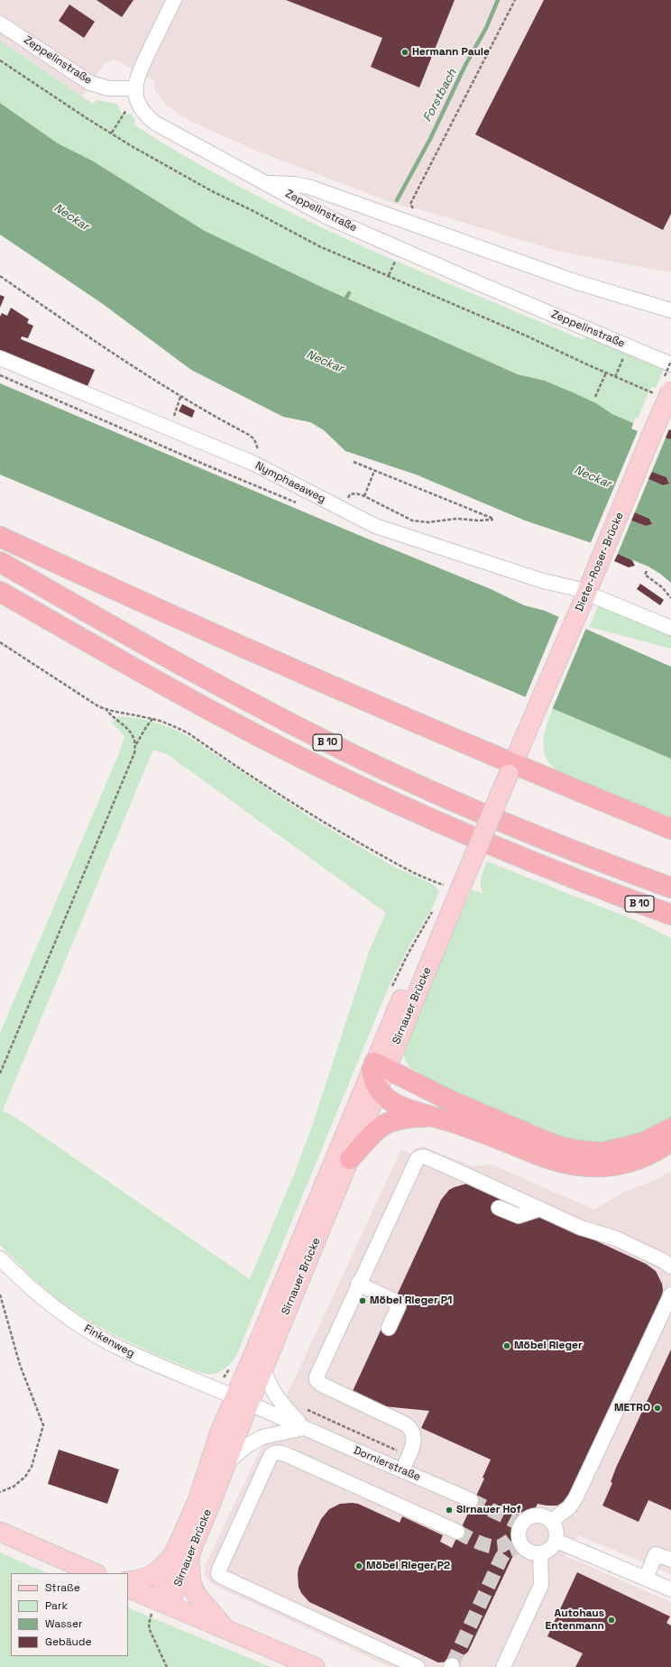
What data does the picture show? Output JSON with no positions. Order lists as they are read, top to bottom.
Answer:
{
  "streets": {
    "highway": ["B 10"],
    "main road": ["Dieter-Roser-Brücke", "Sirnauer Brücke"],
    "street": [
      "Zeppelinstraße",
      "Nymphaeaweg",
      "Finkenweg",
      "Dornierstraße"
    ]
  },
  "crossings": [
    ["Nymphaeaweg", "Dieter-Roser-Brücke"],
    ["Dieter-Roser-Brücke", "Sirnauer Brücke"],
    ["Sirnauer Brücke", "Finkenweg"],
    ["Sirnauer Brücke", "Dornierstraße"],
    ["Finkenweg", "Dornierstraße"]
  ],
  "water": ["Forstbach", "Neckar"],
  "places": [
    "Hermann Paule",
    "Möbel Rieger P1",
    "Möbel Rieger",
    "METRO",
    "Sirnauer Hof",
    "Möbel Rieger P2",
    "Autohaus Entenmann"
  ],
  "legend": [
    "Straße",
    "Park",
    "Wasser",
    "Gebäude"
  ]
}
